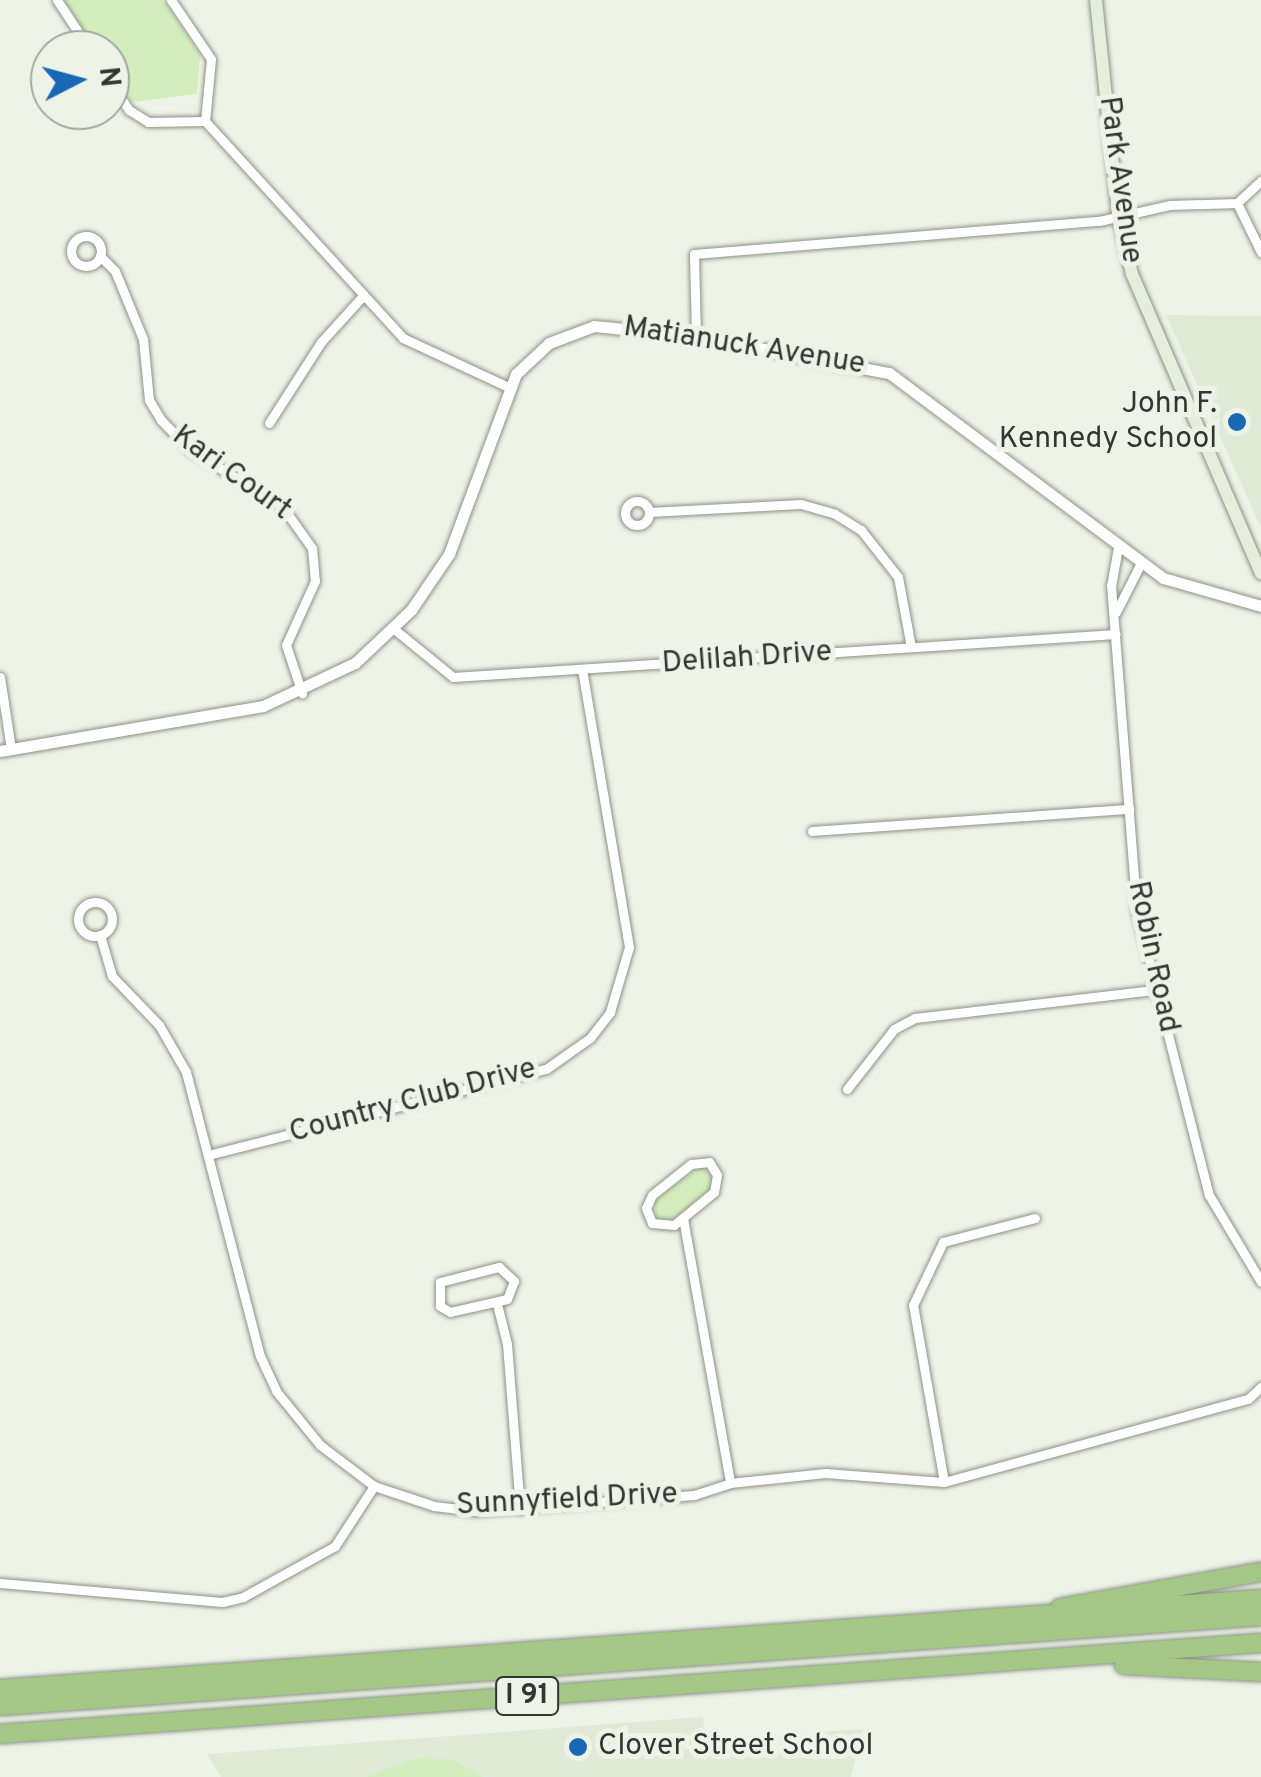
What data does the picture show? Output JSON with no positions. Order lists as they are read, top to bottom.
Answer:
{
  "streets": {
    "highway": ["I 91"],
    "main road": ["Park Avenue"],
    "street": [
      "Matianuck Avenue",
      "Kari Court",
      "Delilah Drive",
      "Robin Road",
      "Country Club Drive",
      "Sunnyfield Drive"
    ]
  },
  "crossings": [
    ["Matianuck Avenue", "Kari Court"],
    ["Matianuck Avenue", "Delilah Drive"],
    ["Matianuck Avenue", "Robin Road"],
    ["Delilah Drive", "Robin Road"],
    ["Delilah Drive", "Country Club Drive"],
    ["Country Club Drive", "Sunnyfield Drive"]
  ],
  "places": ["John F. Kennedy School", "Clover Street School"],
  "north": "right"
}
